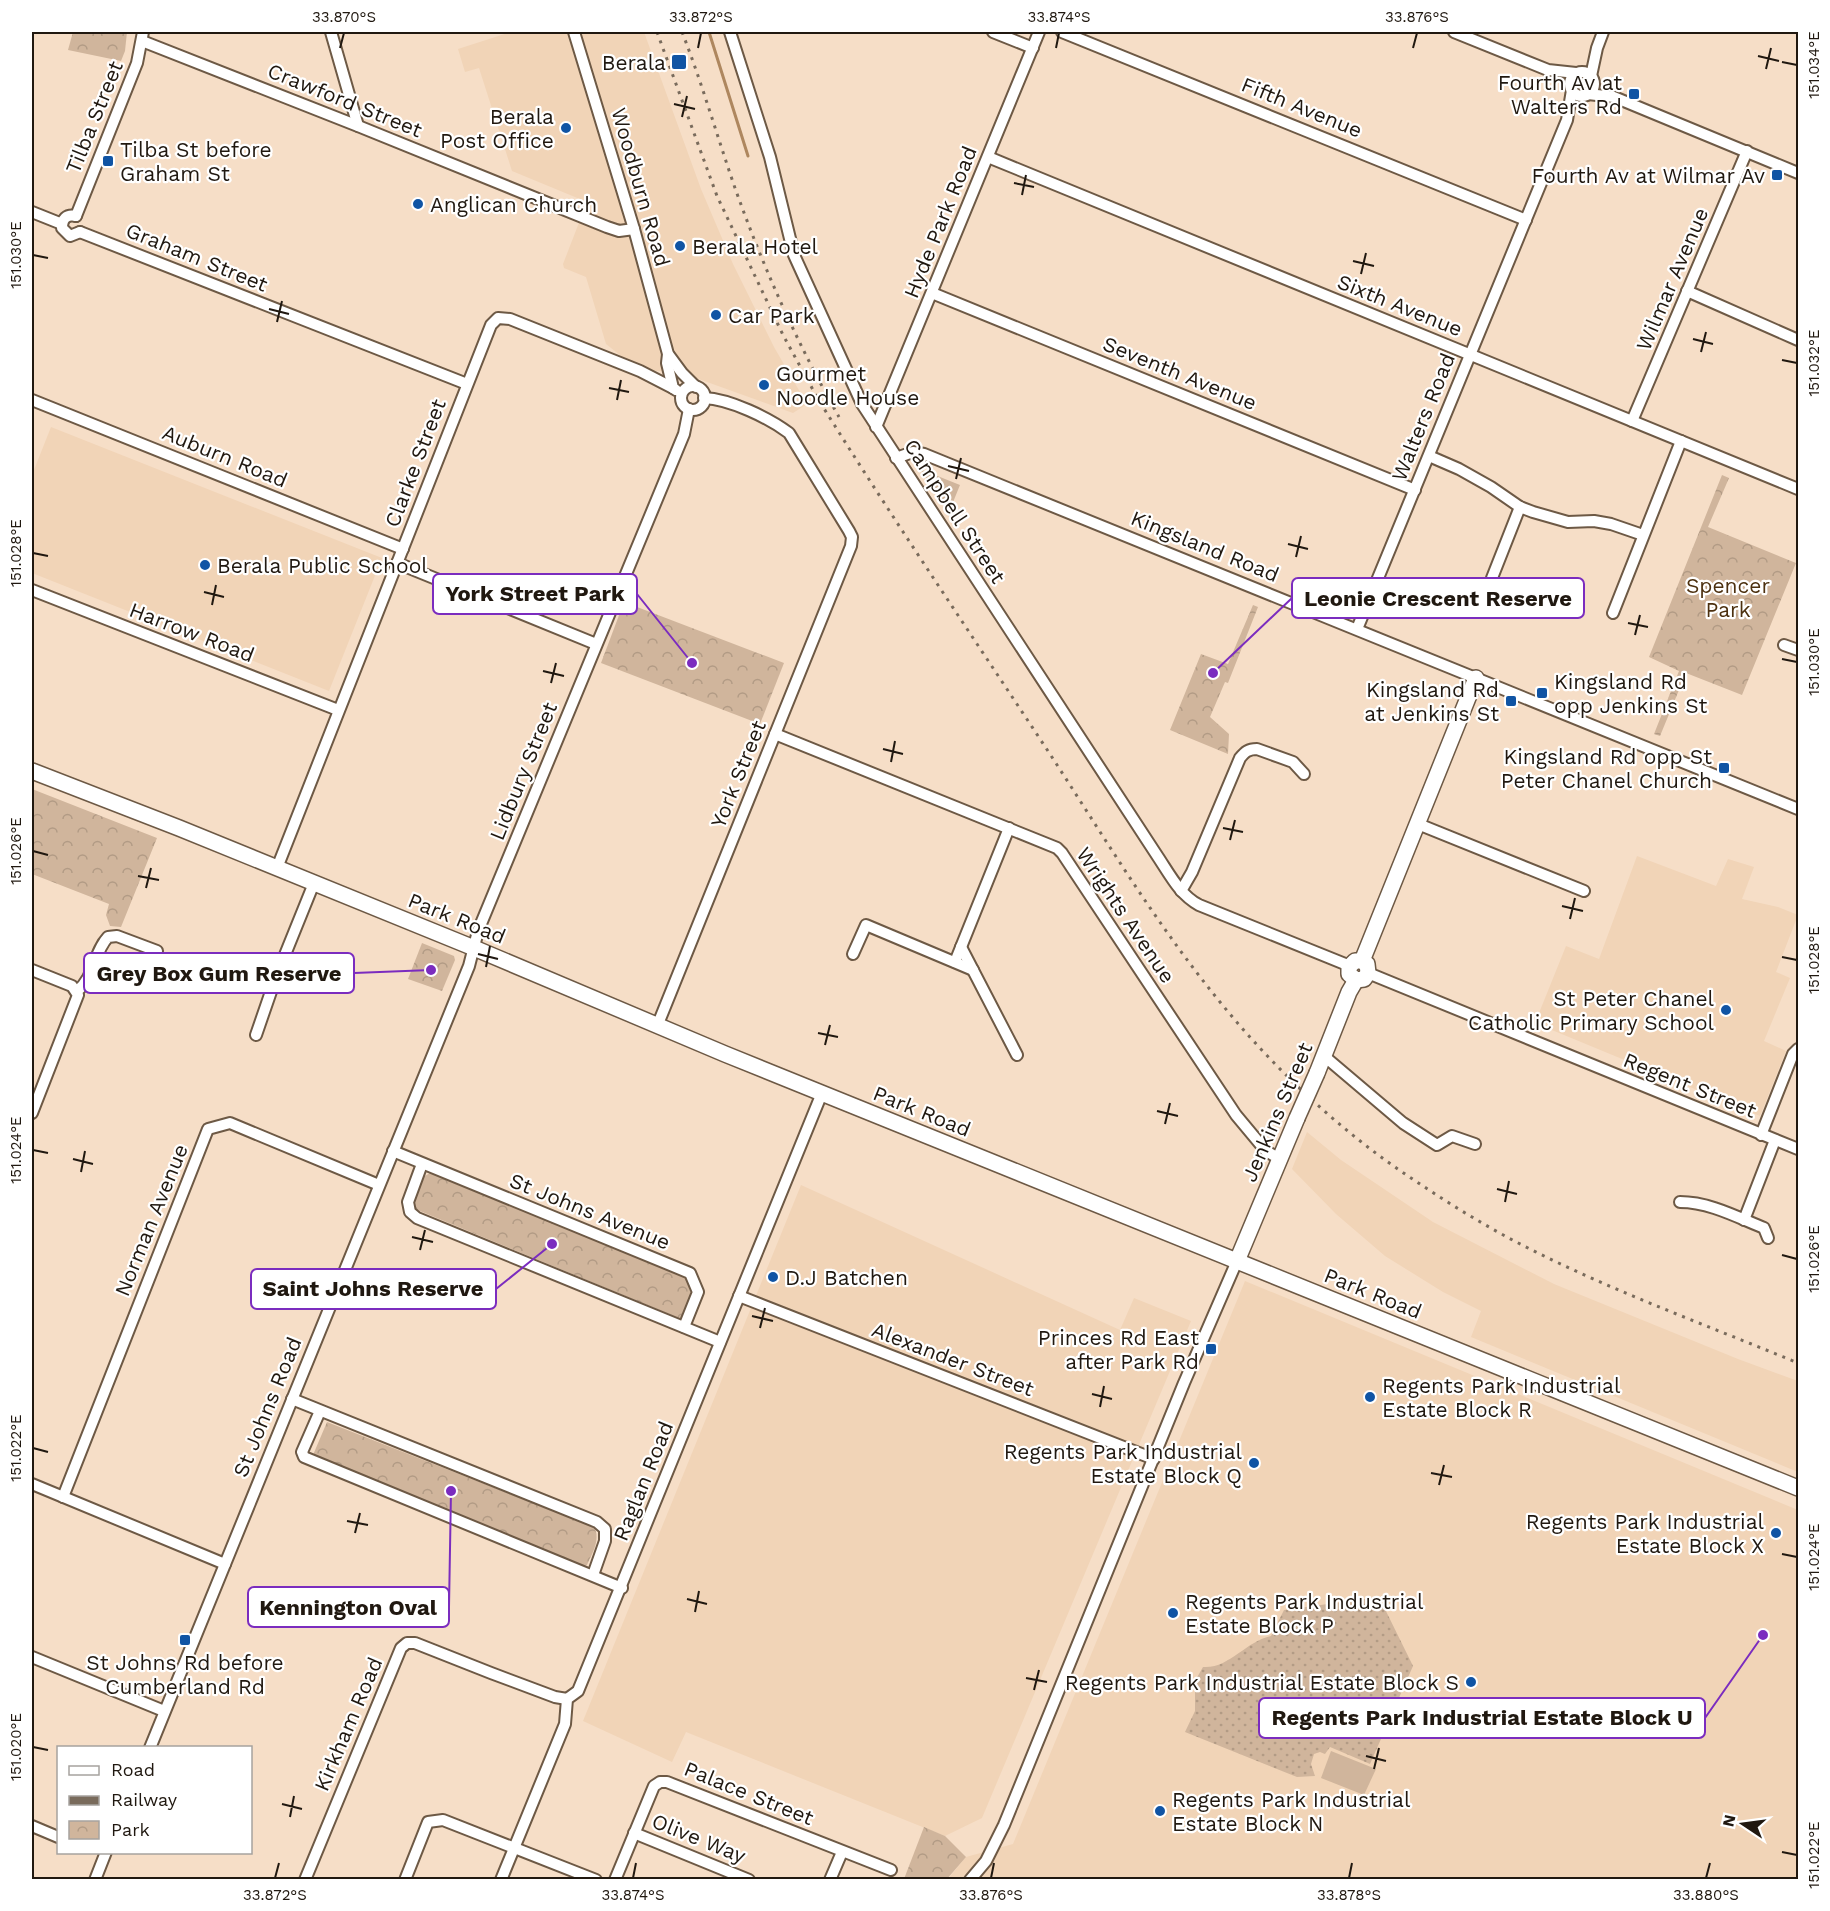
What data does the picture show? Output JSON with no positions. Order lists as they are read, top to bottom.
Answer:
{
  "streets": {
    "main road": ["Park Road", "Jenkins Street"],
    "street": [
      "Crawford Street",
      "Fifth Avenue",
      "Tilba Street",
      "Woodburn Road",
      "Hyde Park Road",
      "Graham Street",
      "Wilmar Avenue",
      "Sixth Avenue",
      "Seventh Avenue",
      "Walters Road",
      "Auburn Road",
      "Clarke Street",
      "Campbell Street",
      "Kingsland Road",
      "Harrow Road",
      "Lidbury Street",
      "York Street",
      "Wrights Avenue",
      "Regent Street",
      "St Johns Avenue",
      "Norman Avenue",
      "Alexander Street",
      "St Johns Road",
      "Raglan Road",
      "Kirkham Road",
      "Palace Street",
      "Olive Way"
    ]
  },
  "crossings": [
    ["Crawford Street", "Tilba Street"],
    ["Crawford Street", "Woodburn Road"],
    ["Fifth Avenue", "Walters Road"],
    ["Tilba Street", "Graham Street"],
    ["Woodburn Road", "Clarke Street"],
    ["Woodburn Road", "Lidbury Street"],
    ["Woodburn Road", "York Street"],
    ["Hyde Park Road", "Sixth Avenue"],
    ["Hyde Park Road", "Seventh Avenue"],
    ["Hyde Park Road", "Campbell Street"],
    ["Graham Street", "Clarke Street"],
    ["Wilmar Avenue", "Sixth Avenue"],
    ["Sixth Avenue", "Walters Road"],
    ["Seventh Avenue", "Walters Road"],
    ["Walters Road", "Kingsland Road"],
    ["Auburn Road", "Clarke Street"],
    ["Clarke Street", "Harrow Road"],
    ["Clarke Street", "Lidbury Street"],
    ["Clarke Street", "York Street"],
    ["Clarke Street", "Park Road"],
    ["Campbell Street", "Kingsland Road"],
    ["Campbell Street", "Regent Street"],
    ["Kingsland Road", "Jenkins Street"],
    ["Lidbury Street", "York Street"],
    ["Lidbury Street", "Park Road"],
    ["Lidbury Street", "St Johns Road"],
    ["York Street", "Wrights Avenue"],
    ["York Street", "Park Road"],
    ["Wrights Avenue", "Jenkins Street"],
    ["Park Road", "Jenkins Street"],
    ["Park Road", "St Johns Road"],
    ["Park Road", "Raglan Road"],
    ["Regent Street", "Jenkins Street"],
    ["St Johns Avenue", "St Johns Road"],
    ["Norman Avenue", "St Johns Road"],
    ["Alexander Street", "Raglan Road"],
    ["Raglan Road", "Kirkham Road"],
    ["Palace Street", "Olive Way"]
  ],
  "parks": ["Spencer Park"],
  "places": {
    "transit": [
      "Berala",
      "Fourth Av at Walters Rd",
      "Tilba St before Graham St",
      "Fourth Av at Wilmar Av",
      "Kingsland Rd opp Jenkins St",
      "Kingsland Rd at Jenkins St",
      "Kingsland Rd opp St Peter Chanel Church",
      "Princes Rd East after Park Rd",
      "St Johns Rd before Cumberland Rd"
    ],
    "other": [
      "Berala Post Office",
      "Anglican Church",
      "Berala Hotel",
      "Car Park",
      "Gourmet Noodle House",
      "Berala Public School",
      "York Street Park",
      "Leonie Crescent Reserve",
      "Grey Box Gum Reserve",
      "St Peter Chanel Catholic Primary School",
      "Saint Johns Reserve",
      "D.J Batchen",
      "Regents Park Industrial Estate Block R",
      "Regents Park Industrial Estate Block Q",
      "Kennington Oval",
      "Regents Park Industrial Estate Block X",
      "Regents Park Industrial Estate Block P",
      "Regents Park Industrial Estate Block U",
      "Regents Park Industrial Estate Block S",
      "Regents Park Industrial Estate Block N"
    ]
  },
  "legend": ["Road", "Railway", "Park"],
  "north": "left",
  "coordinates": [
    "33.870°S",
    "33.872°S",
    "33.874°S",
    "33.876°S",
    "151.034°E",
    "151.030°E",
    "151.032°E",
    "151.028°E",
    "151.026°E",
    "151.024°E",
    "151.022°E",
    "151.020°E",
    "33.878°S",
    "33.880°S"
  ]
}
